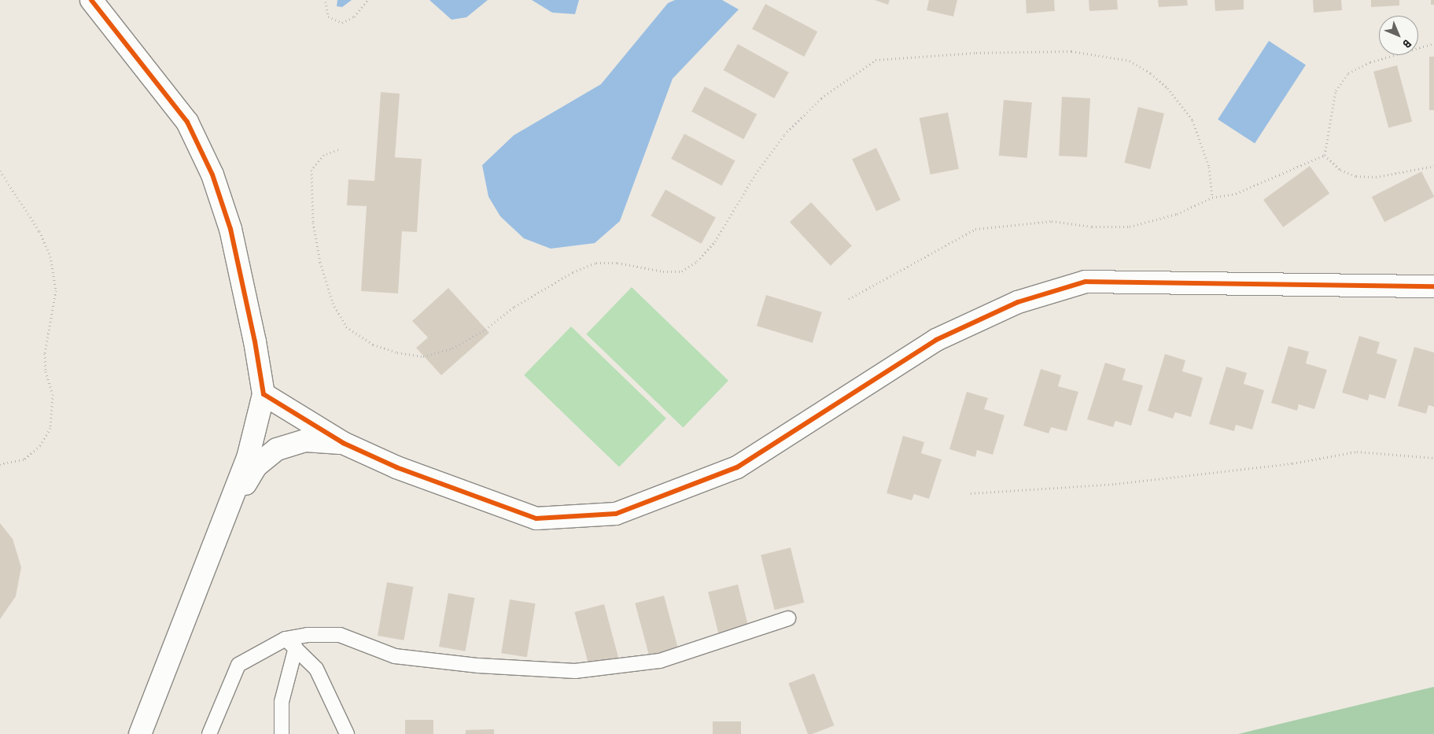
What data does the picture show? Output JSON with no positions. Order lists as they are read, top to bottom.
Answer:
{
  "north": "bottom right"
}
